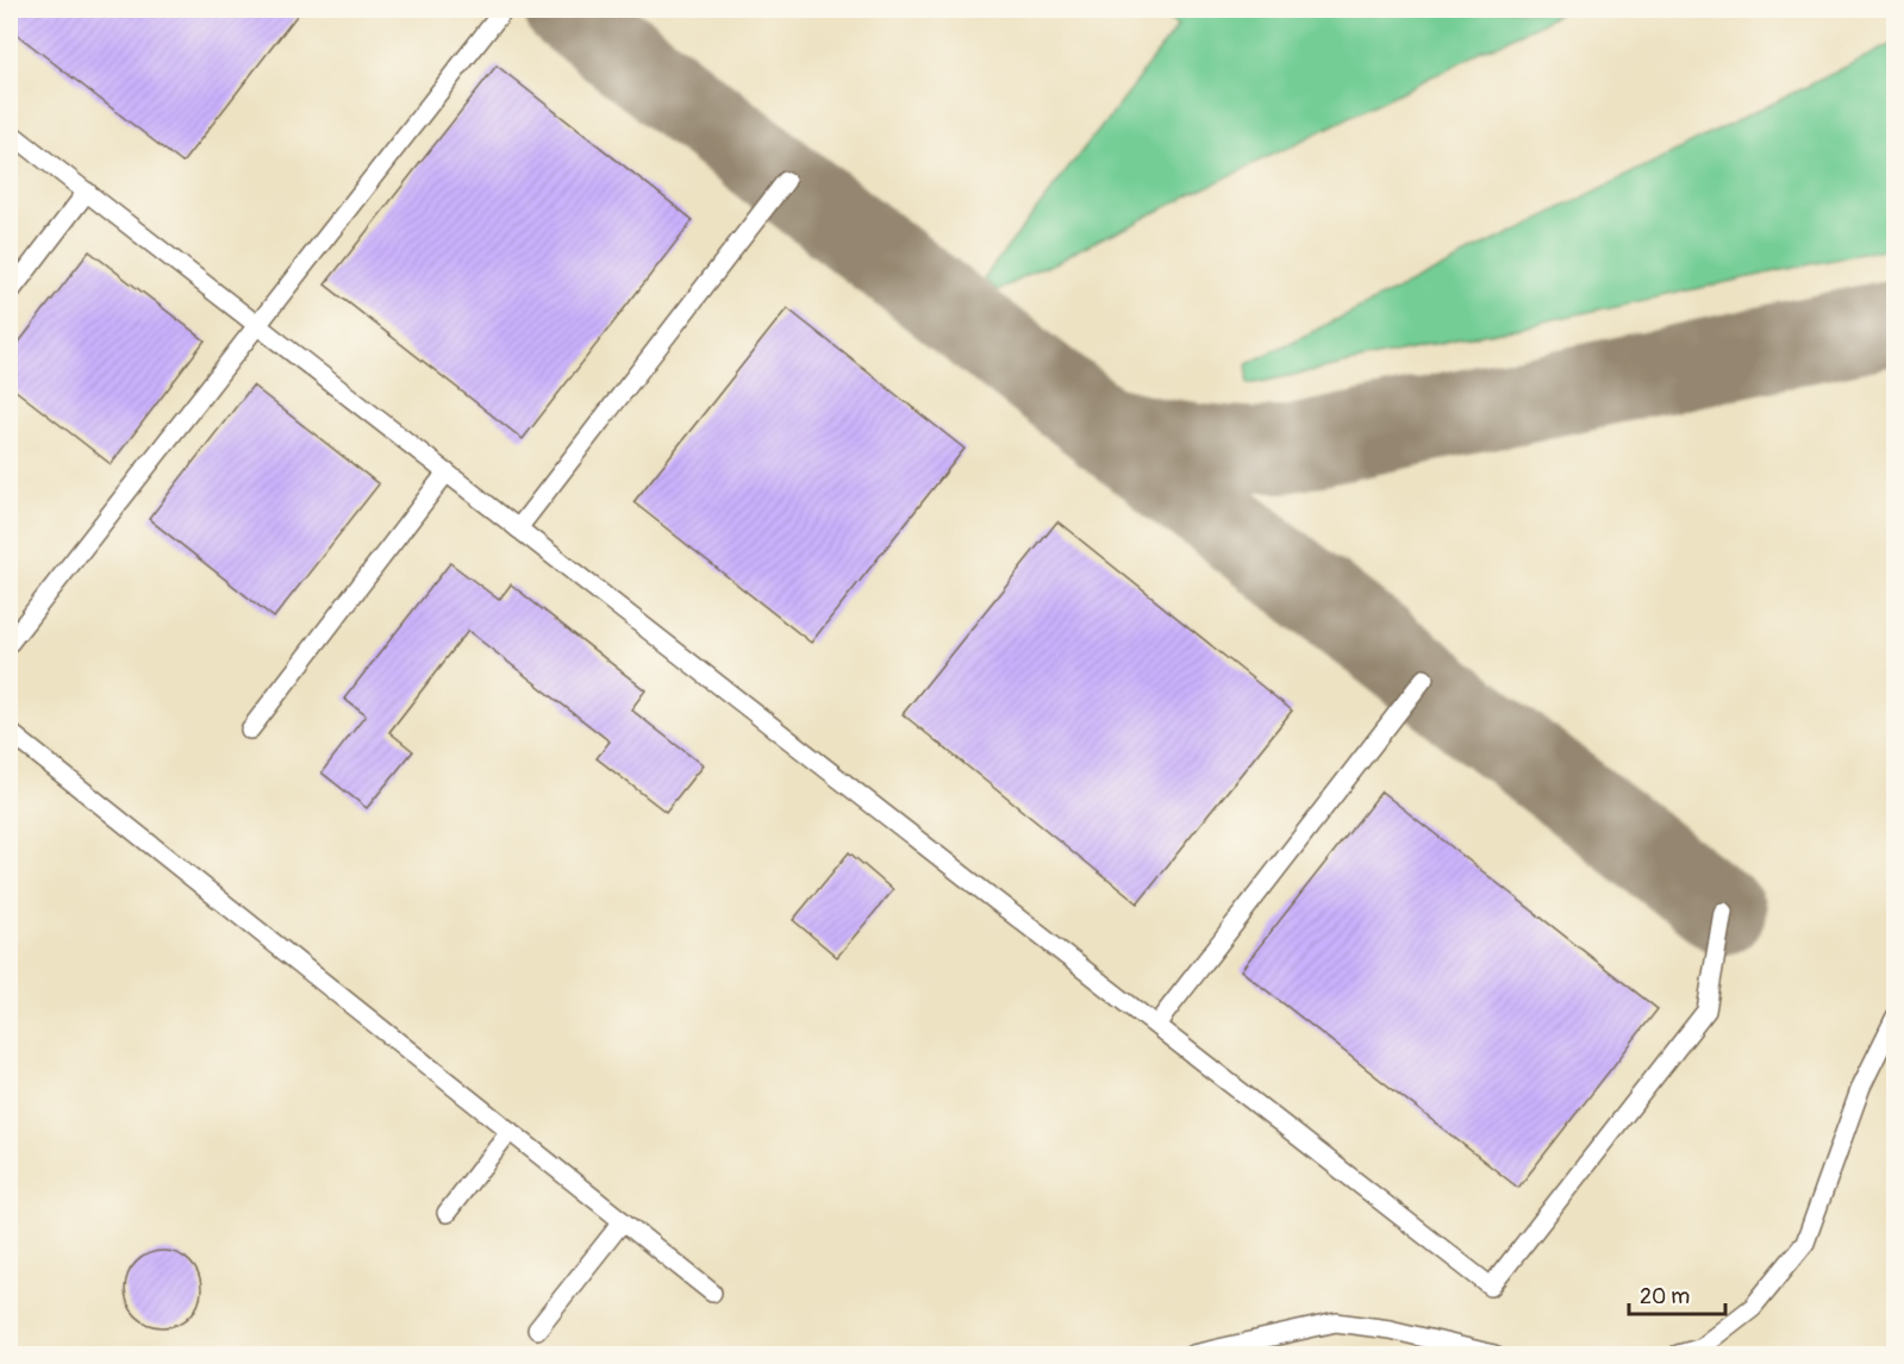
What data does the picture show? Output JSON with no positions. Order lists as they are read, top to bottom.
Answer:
{
  "scale_bar": "20 m"
}
